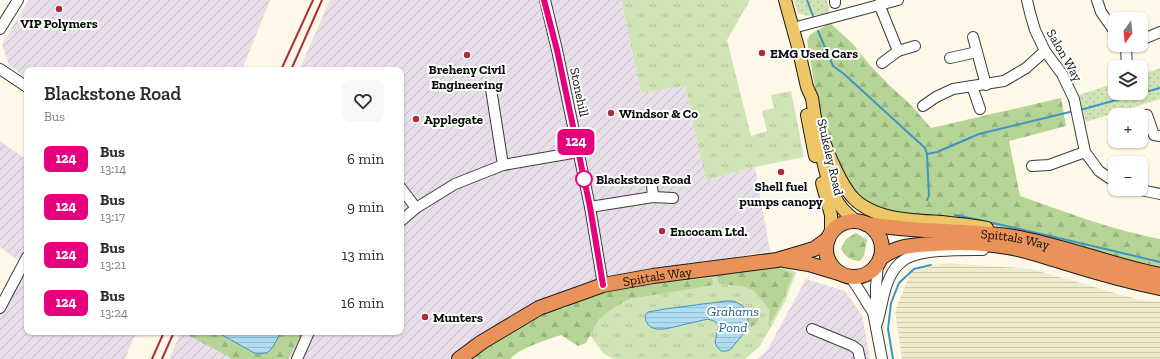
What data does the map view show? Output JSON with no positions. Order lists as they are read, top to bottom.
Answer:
{
  "streets": {
    "highway": ["Spittals Way"],
    "main road": ["Stukeley Road"],
    "street": ["Salon Way", "Stonehill"]
  },
  "crossings": [
    ["Stonehill", "Spittals Way"],
    ["Stukeley Road", "Spittals Way"]
  ],
  "water": ["Grahams Pond"],
  "places": [
    "VIP Polymers",
    "EMG Used Cars",
    "Breheny Civil Engineering",
    "Windsor & Co",
    "Applegate",
    "Shell fuel pumps canopy",
    "Blackstone Road",
    "Encocam Ltd.",
    "Munters"
  ],
  "lines": ["bus line 124"],
  "north": "bottom",
  "page": {
    "on_map": "124",
    "map_buttons": ["+", "−"],
    "heading": ["Blackstone Road", "Bus"],
    "list": [
      {
        "mark": "124",
        "name": "Bus",
        "note": "13:14",
        "value": "6 min"
      },
      {
        "mark": "124",
        "name": "Bus",
        "note": "13:17",
        "value": "9 min"
      },
      {
        "mark": "124",
        "name": "Bus",
        "note": "13:21",
        "value": "13 min"
      },
      {
        "mark": "124",
        "name": "Bus",
        "note": "13:24",
        "value": "16 min"
      }
    ]
  }
}
